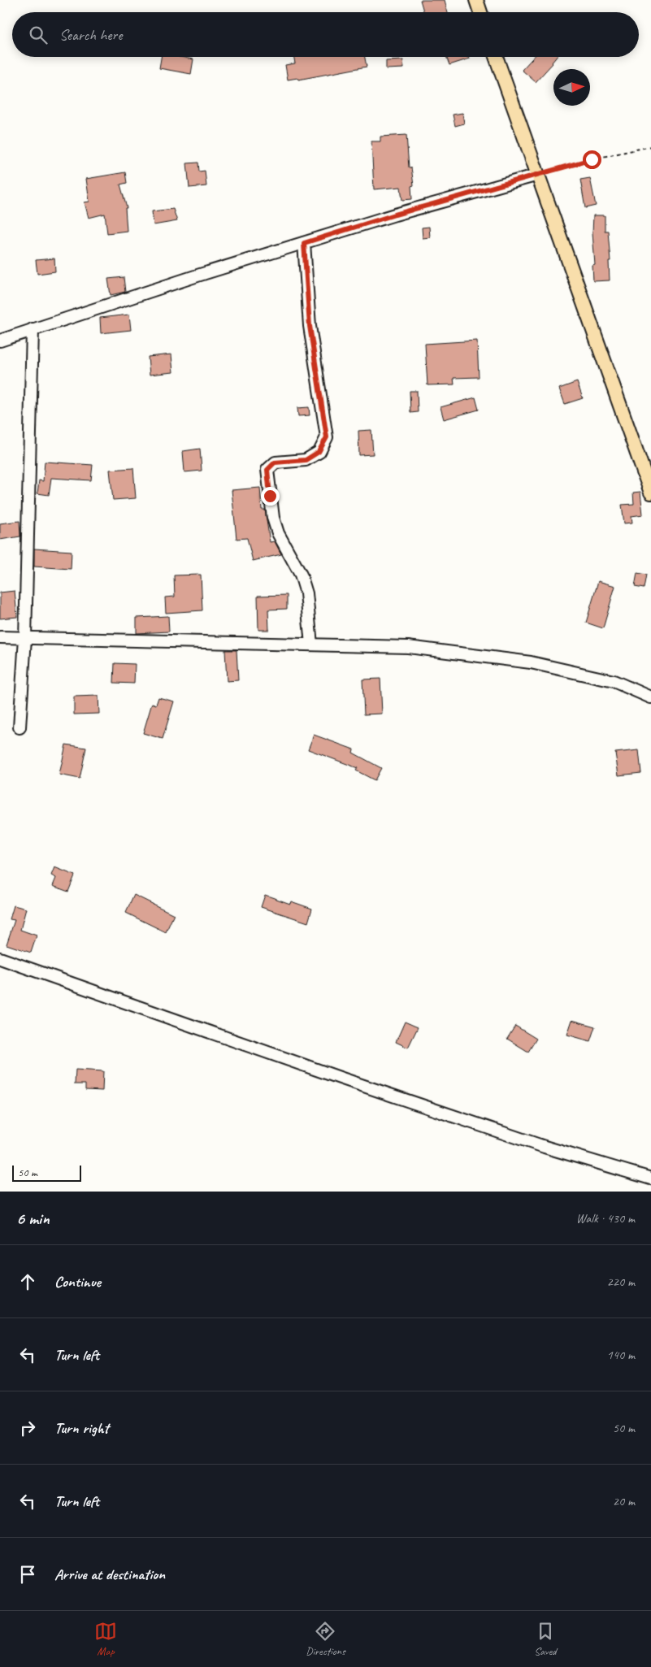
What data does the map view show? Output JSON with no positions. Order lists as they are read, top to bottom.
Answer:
{
  "scale_bar": "50 m",
  "north": "right",
  "page": {
    "search": "Search here",
    "scale": "50 m",
    "heading": ["6 min", "Walk · 430 m"],
    "list": [
      ["Continue", "220 m"],
      ["Turn left", "140 m"],
      ["Turn right", "50 m"],
      ["Turn left", "20 m"],
      "Arrive at destination"
    ],
    "nav": ["Map", "Directions", "Saved"]
  }
}
